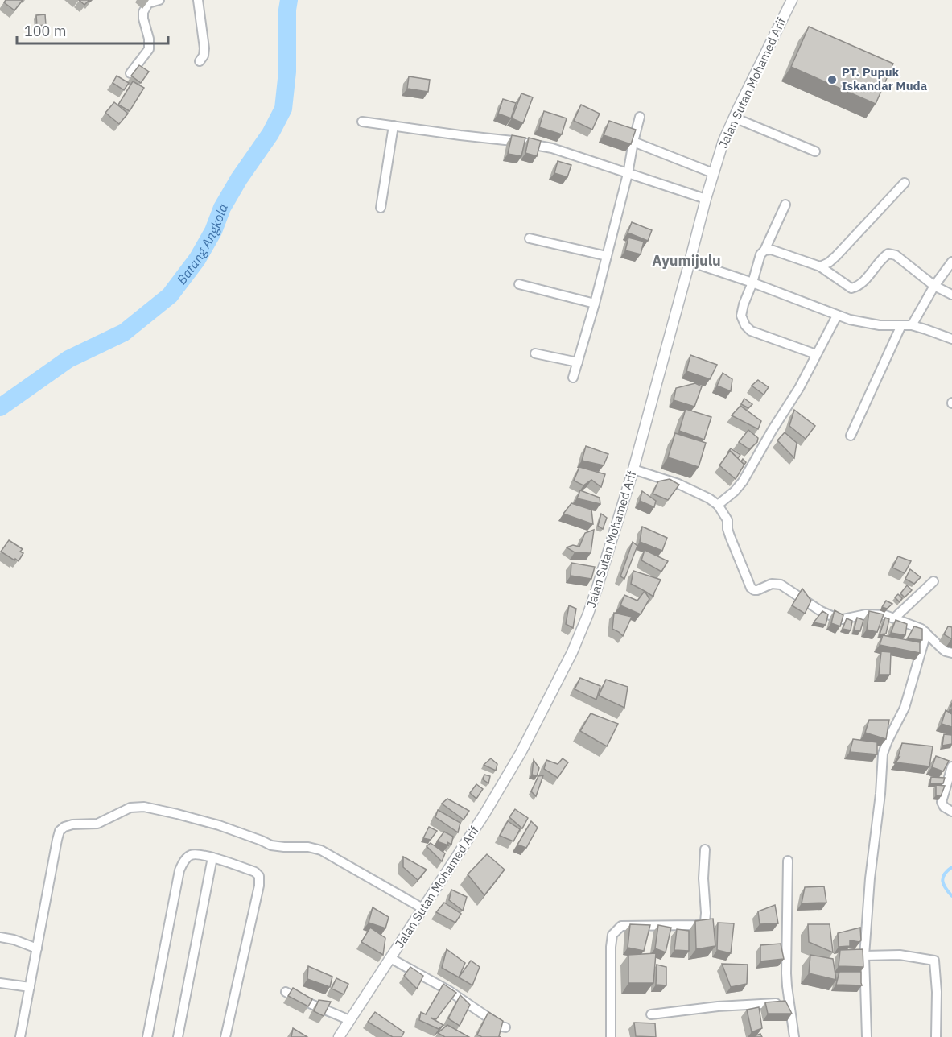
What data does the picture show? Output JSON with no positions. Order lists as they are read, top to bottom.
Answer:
{
  "streets": {
    "street": ["Jalan Sutan Mohamed Arif"]
  },
  "districts": ["Ayumijulu"],
  "water": ["Batang Angkola"],
  "places": ["PT. Pupuk Iskandar Muda"],
  "scale_bar": "100 m"
}
